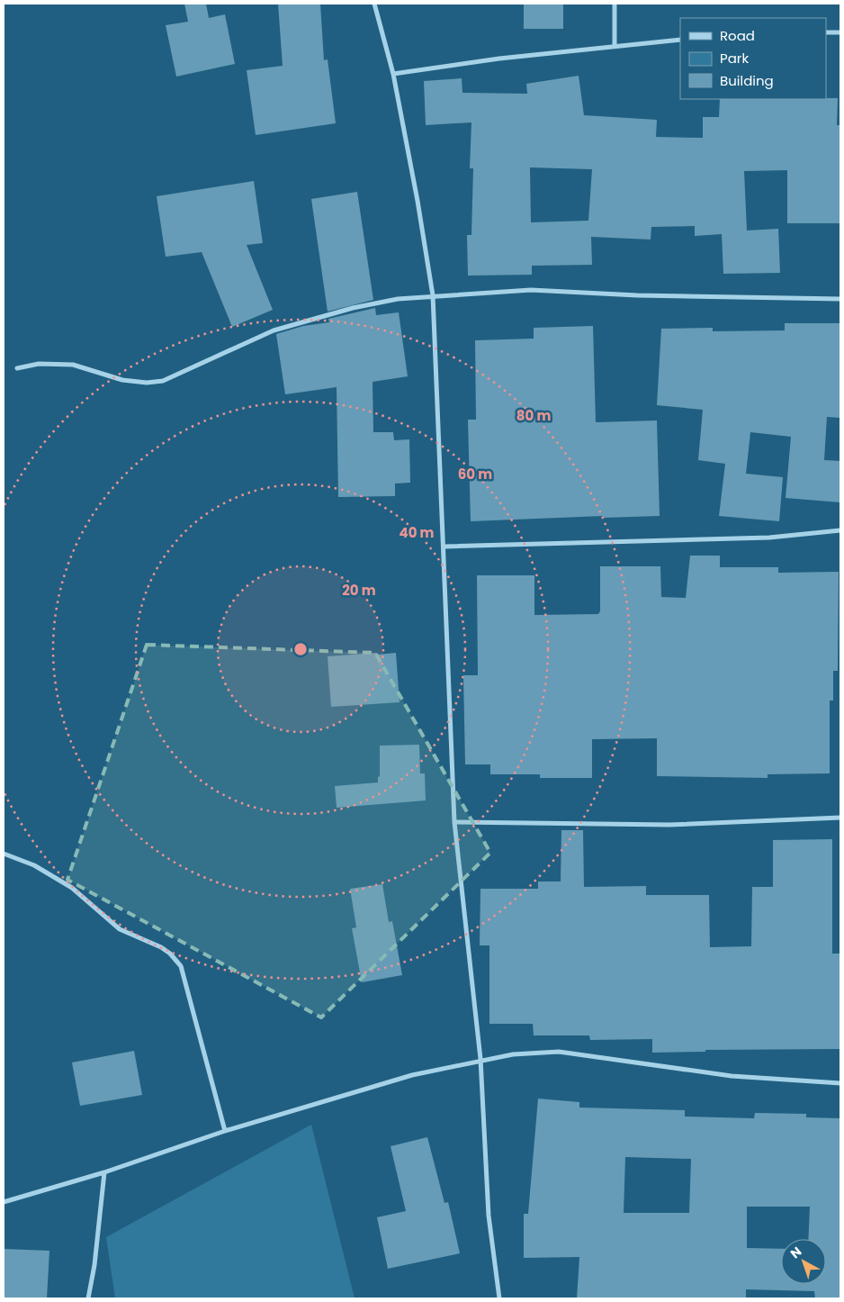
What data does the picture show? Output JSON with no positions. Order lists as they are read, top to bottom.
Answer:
{
  "legend": ["Road", "Park", "Building"],
  "north": "top left",
  "rings": [
    "80 m",
    "60 m",
    "40 m",
    "20 m"
  ]
}
